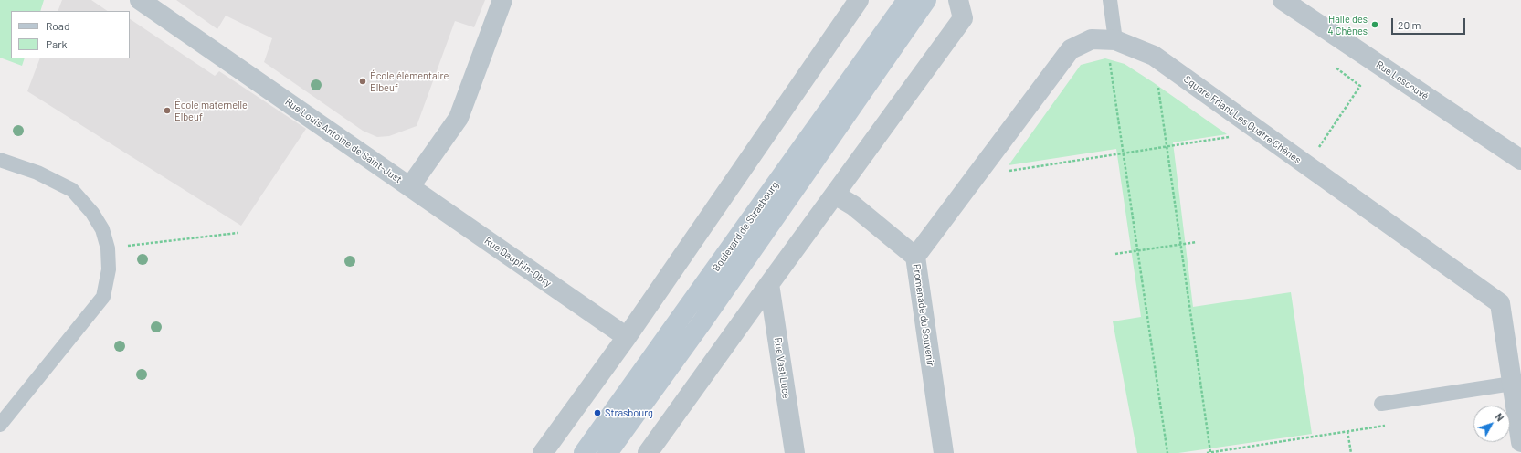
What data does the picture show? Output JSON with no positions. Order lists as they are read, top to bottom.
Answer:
{
  "streets": {
    "main road": ["Boulevard de Strasbourg"],
    "street": [
      "Rue Lescouvé",
      "Square Friant Les Quatre Chênes",
      "Rue Louis Antoine de Saint-Just",
      "Rue Dauphin-Obry",
      "Promenade du Souvenir",
      "Rue Vast Luce"
    ]
  },
  "crossings": [
    ["Square Friant Les Quatre Chênes", "Promenade du Souvenir"],
    ["Rue Louis Antoine de Saint-Just", "Rue Dauphin-Obry"]
  ],
  "places": [
    "Halle des 4 Chênes",
    "École élémentaire Elbeuf",
    "École maternelle Elbeuf",
    "Strasbourg"
  ],
  "legend": ["Road", "Park"],
  "scale_bar": "20 m",
  "north": "top right"
}
